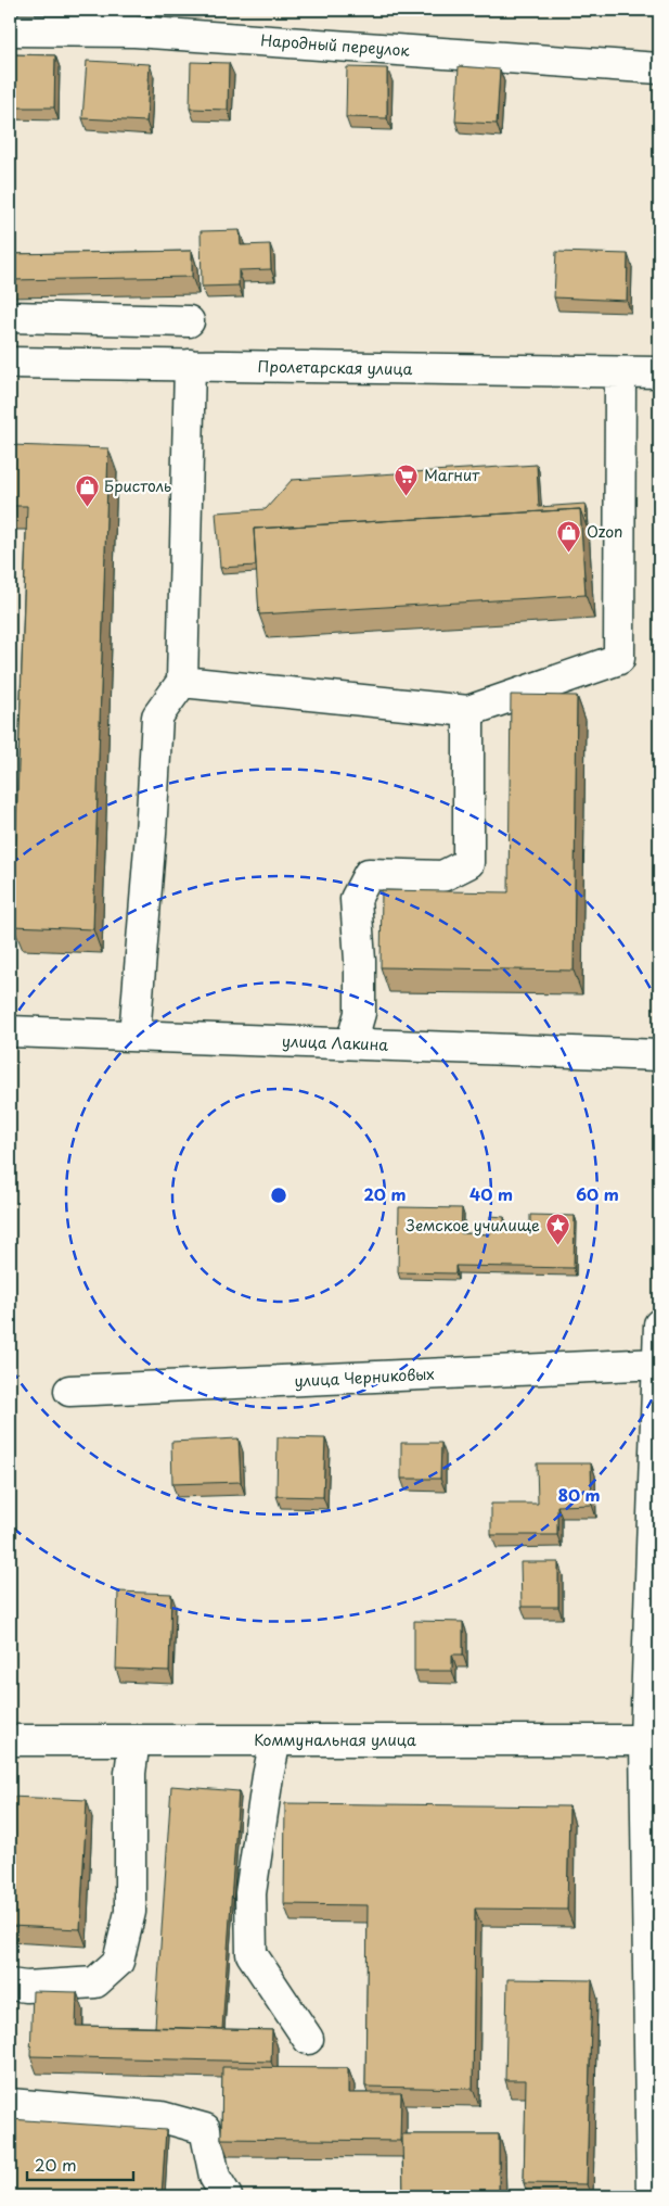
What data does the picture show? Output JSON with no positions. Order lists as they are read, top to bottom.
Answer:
{
  "streets": {
    "street": [
      "Народный переулок",
      "Пролетарская улица",
      "улица Лакина",
      "улица Черниковых",
      "Коммунальная улица"
    ]
  },
  "places": {
    "supermarket": ["Магнит"],
    "shop": ["Бристоль", "Ozon"],
    "place": ["Земское училище"]
  },
  "scale_bar": "20 m",
  "rings": [
    "20 m",
    "40 m",
    "60 m",
    "80 m"
  ]
}
